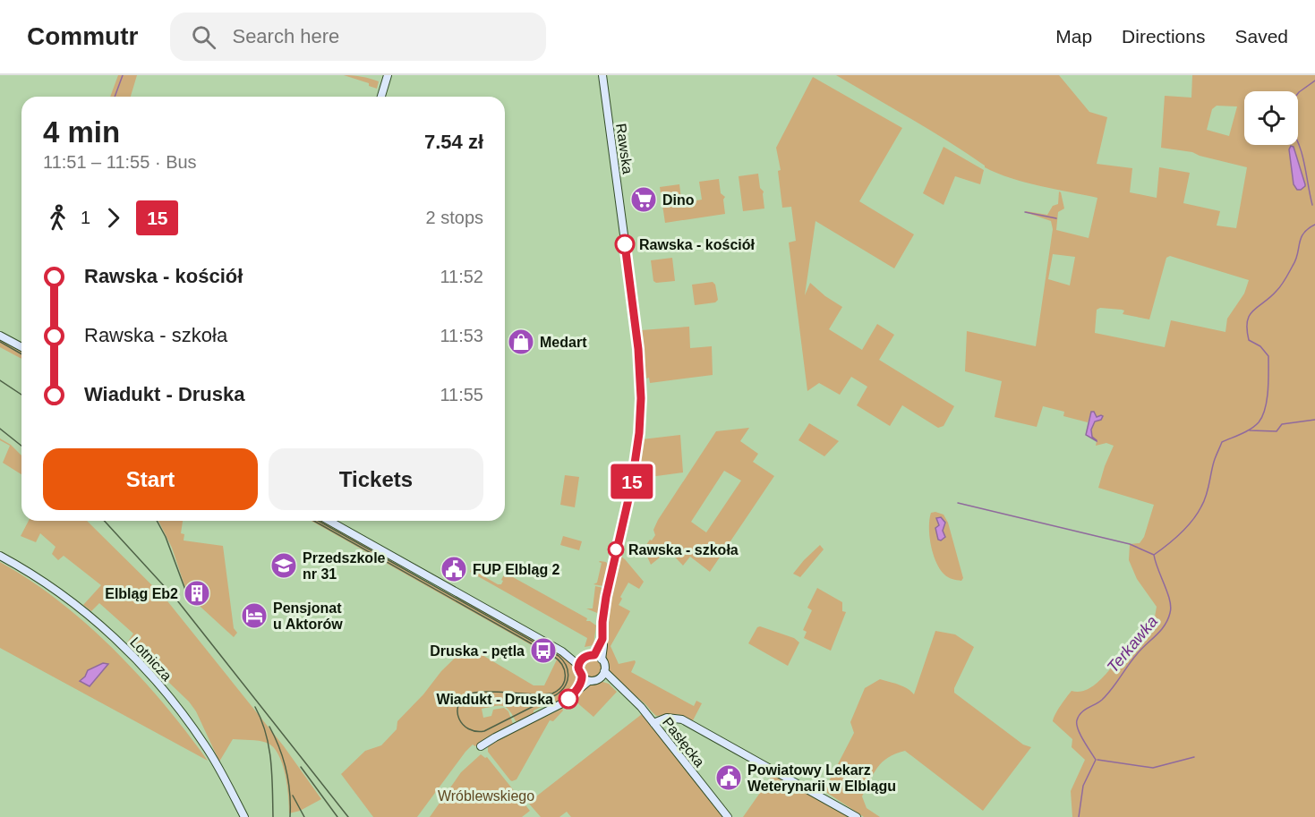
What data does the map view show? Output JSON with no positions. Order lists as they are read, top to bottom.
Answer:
{
  "streets": {
    "street": ["Rawska", "Lotnicza", "Pasłęcka"]
  },
  "crossings": [
    ["Rawska", "Pasłęcka"]
  ],
  "water": ["Terkawka"],
  "parks": ["Wróblewskiego"],
  "places": {
    "supermarket": ["Dino"],
    "other": ["Rawska - kościół", "Rawska - szkoła", "Wiadukt - Druska"],
    "shop": ["Medart"],
    "school or university": ["Przedszkole nr 31"],
    "public building": ["FUP Elbląg 2", "Powiatowy Lekarz Weterynarii w Elblągu"],
    "building": ["Elbląg Eb2"],
    "hotel": ["Pensjonat u Aktorów"],
    "bus stop": ["Druska - pętla"]
  },
  "lines": ["bus line 15"],
  "page": {
    "header": "Commutr",
    "search": "Search here",
    "nav": ["Map", "Directions", "Saved"],
    "on_map": "15",
    "heading": ["4 min", "11:51 – 11:55 · Bus", "7.54 zł"],
    "legs": ["1", "15", "2 stops"],
    "list": [
      {
        "name": "Rawska - kościół",
        "value": "11:52"
      },
      {
        "name": "Rawska - szkoła",
        "value": "11:53"
      },
      {
        "name": "Wiadukt - Druska",
        "value": "11:55"
      }
    ],
    "buttons": ["Start", "Tickets"]
  }
}
